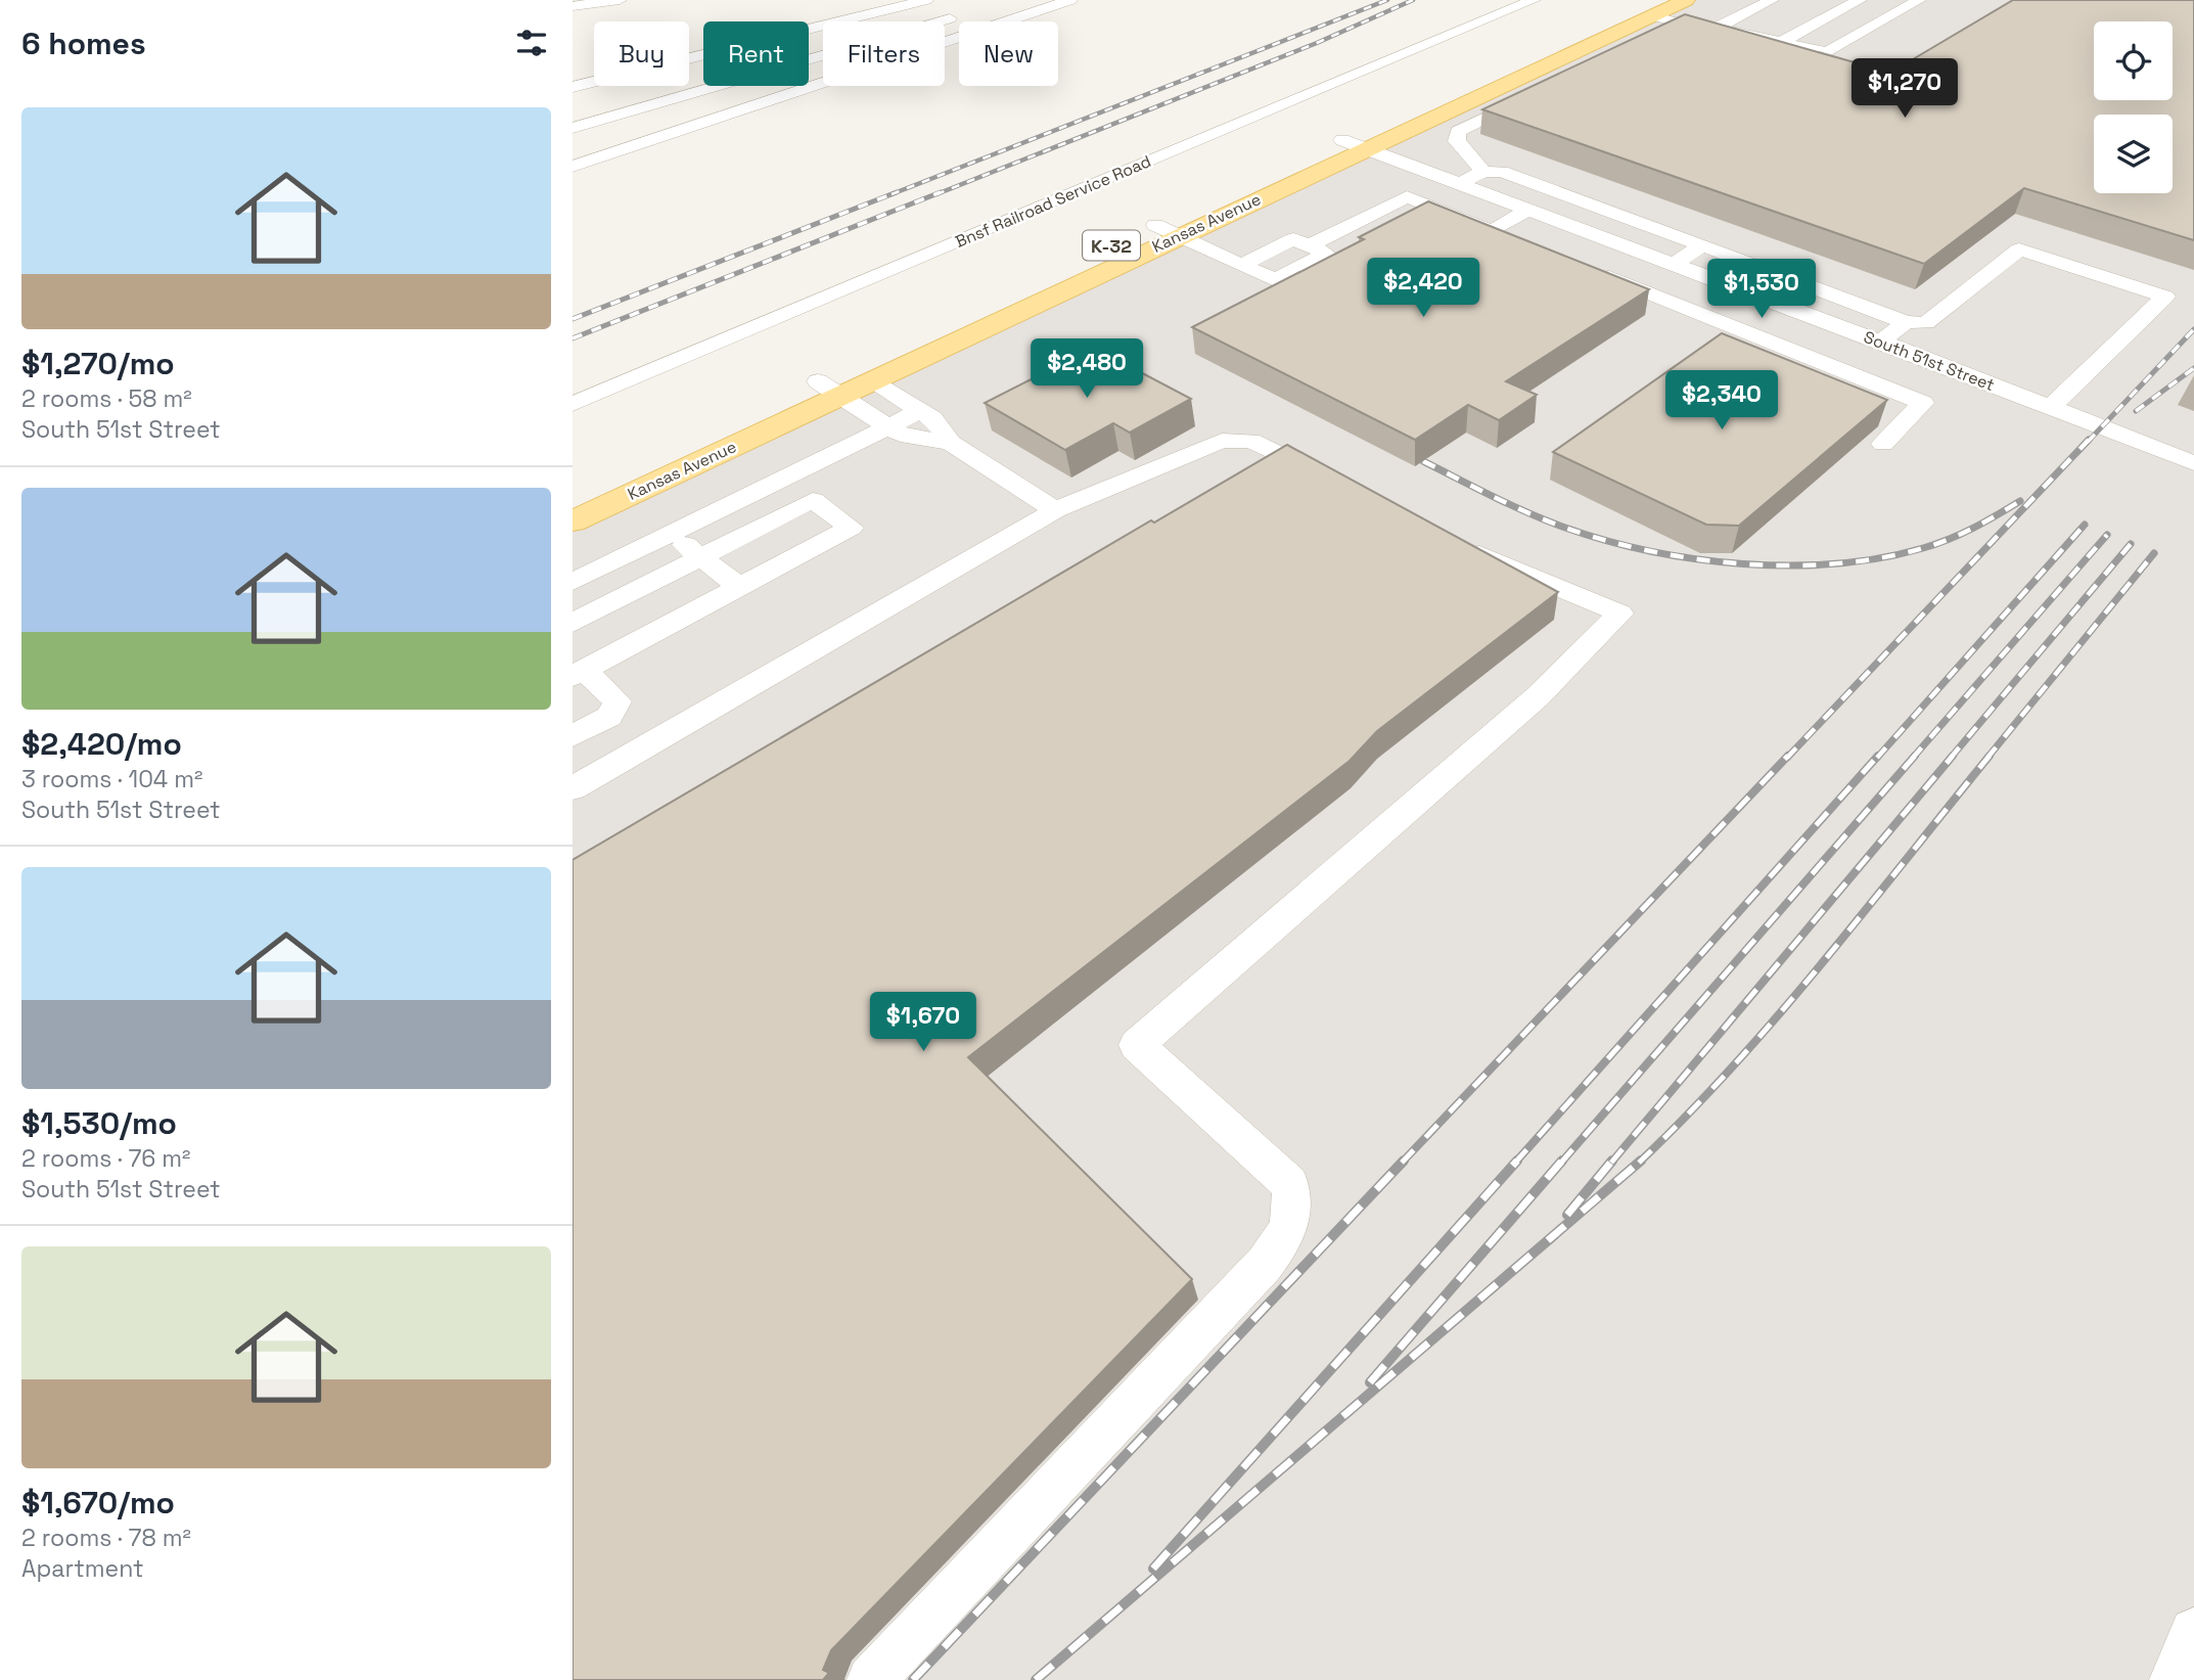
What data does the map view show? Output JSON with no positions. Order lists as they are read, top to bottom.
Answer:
{
  "streets": {
    "main road": ["Kansas Avenue", "K-32"],
    "street": ["Bnsf Railroad Service Road", "South 51st Street"]
  },
  "crossings": [
    ["Kansas Avenue", "South 51st Street"]
  ],
  "page": {
    "heading": "6 homes",
    "chip": [
      "Buy",
      "Rent",
      "Filters",
      "New"
    ],
    "price": [
      "$1,270",
      "$2,420",
      "$1,530",
      "$2,480",
      "$2,340",
      "$1,670"
    ],
    "list": [
      {
        "name": "$1,270/mo",
        "note": "2 rooms · 58 m² · South 51st Street"
      },
      {
        "name": "$2,420/mo",
        "note": "3 rooms · 104 m² · South 51st Street"
      },
      {
        "name": "$1,530/mo",
        "note": "2 rooms · 76 m² · South 51st Street"
      },
      {
        "name": "$1,670/mo",
        "note": "2 rooms · 78 m² · Apartment"
      }
    ]
  }
}
